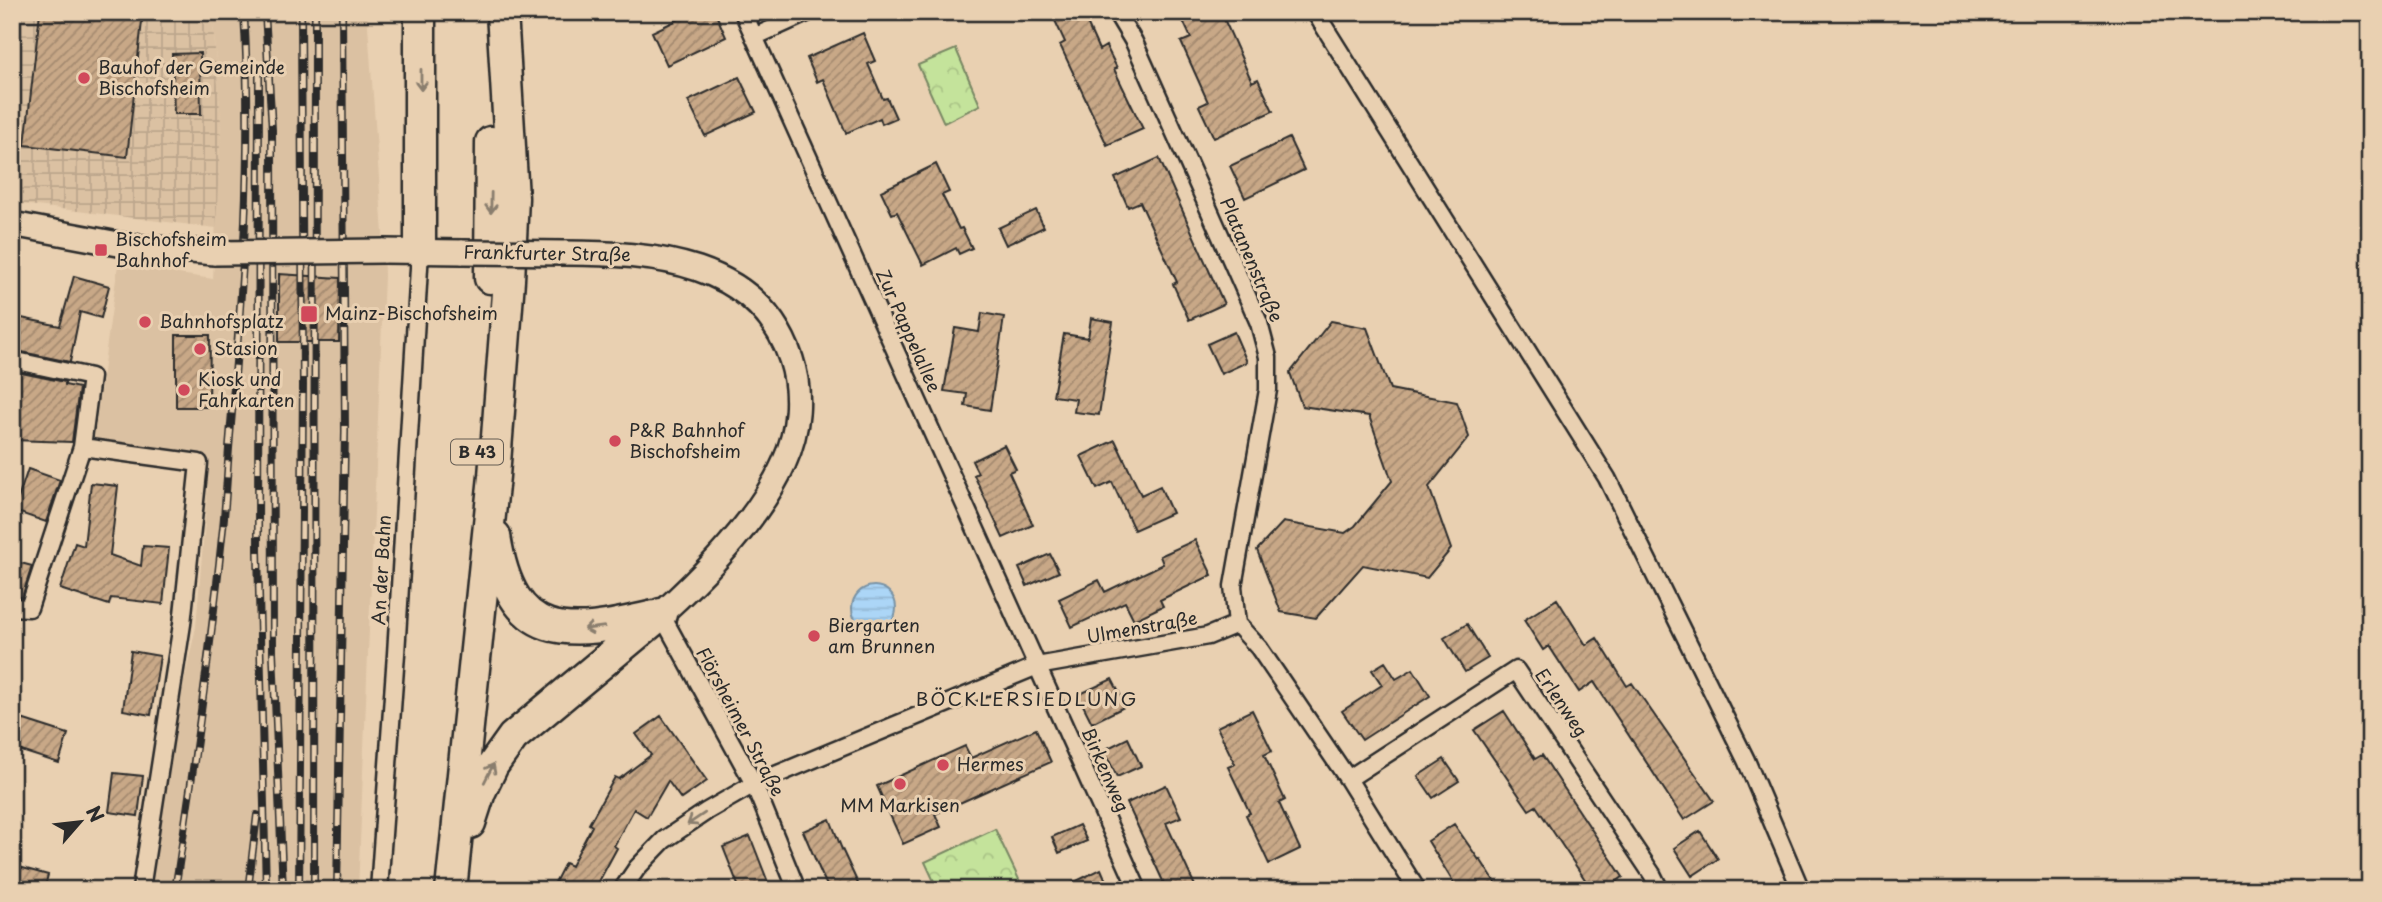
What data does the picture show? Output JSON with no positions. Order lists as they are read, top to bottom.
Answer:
{
  "streets": {
    "highway": ["B 43"],
    "street": [
      "Frankfurter Straße",
      "Platanenstraße",
      "Zur Pappelallee",
      "An der Bahn",
      "Ulmenstraße",
      "Erlenweg",
      "Flörsheimer Straße",
      "Birkenweg"
    ]
  },
  "crossings": [
    ["Frankfurter Straße", "An der Bahn"],
    ["Frankfurter Straße", "Flörsheimer Straße"],
    ["Platanenstraße", "Ulmenstraße"],
    ["Zur Pappelallee", "Ulmenstraße"],
    ["Zur Pappelallee", "Birkenweg"],
    ["Ulmenstraße", "Flörsheimer Straße"],
    ["Ulmenstraße", "Birkenweg"]
  ],
  "districts": ["BÖCKLERSIEDLUNG"],
  "places": {
    "other": [
      "Bauhof der Gemeinde Bischofsheim",
      "Bahnhofsplatz",
      "Stasion",
      "Kiosk und Fahrkarten",
      "P&R Bahnhof Bischofsheim",
      "Biergarten am Brunnen",
      "Hermes",
      "MM Markisen"
    ],
    "transit": ["Bischofsheim Bahnhof", "Mainz-Bischofsheim"]
  },
  "north": "top right"
}
